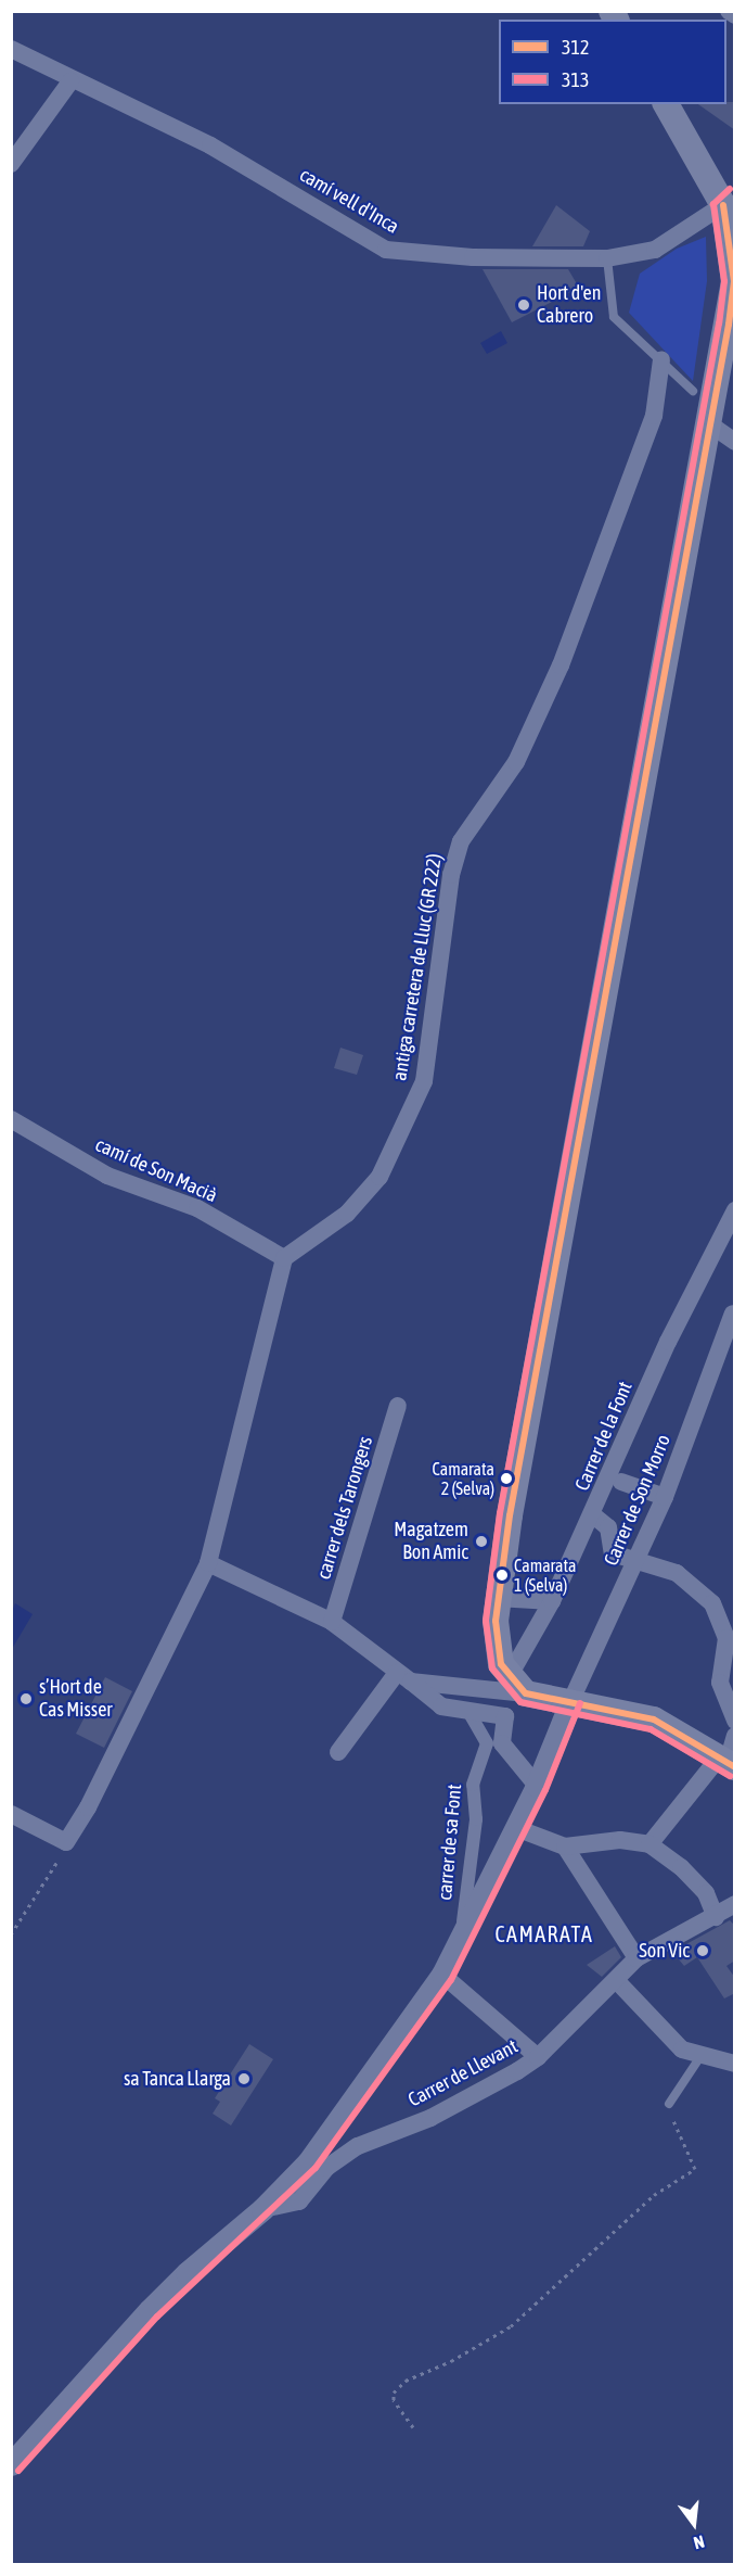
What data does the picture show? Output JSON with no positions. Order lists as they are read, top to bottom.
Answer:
{
  "streets": {
    "street": [
      "camí vell d'Inca",
      "antiga carretera de Lluc (GR 222)",
      "camí de Son Macià",
      "Carrer de la Font",
      "Carrer de Son Morro",
      "carrer dels Tarongers",
      "carrer de sa Font",
      "Carrer de Llevant"
    ]
  },
  "crossings": [
    ["antiga carretera de Lluc (GR 222)", "camí de Son Macià"]
  ],
  "districts": ["CAMARATA"],
  "places": [
    "Hort d'en Cabrero",
    "Camarata 2 (Selva)",
    "Magatzem Bon Amic",
    "Camarata 1 (Selva)",
    "s’Hort de Cas Misser",
    "Son Vic",
    "sa Tanca Llarga"
  ],
  "lines": ["transit line 313", "transit line 312"],
  "legend": ["312", "313"],
  "north": "bottom"
}
